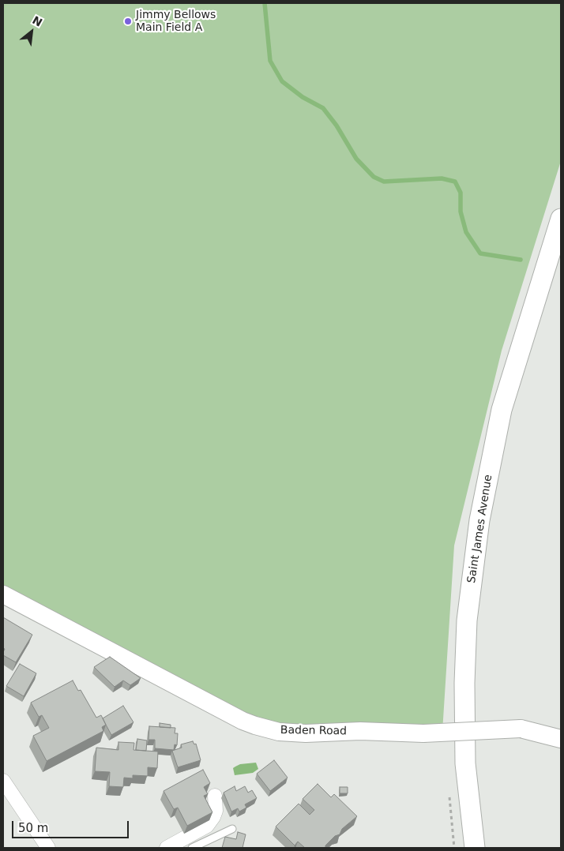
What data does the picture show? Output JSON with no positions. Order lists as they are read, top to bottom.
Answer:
{
  "streets": {
    "main road": ["Saint James Avenue"],
    "street": ["Baden Road"]
  },
  "places": ["Jimmy Bellows Main Field A"],
  "scale_bar": "50 m",
  "north": "top right"
}
